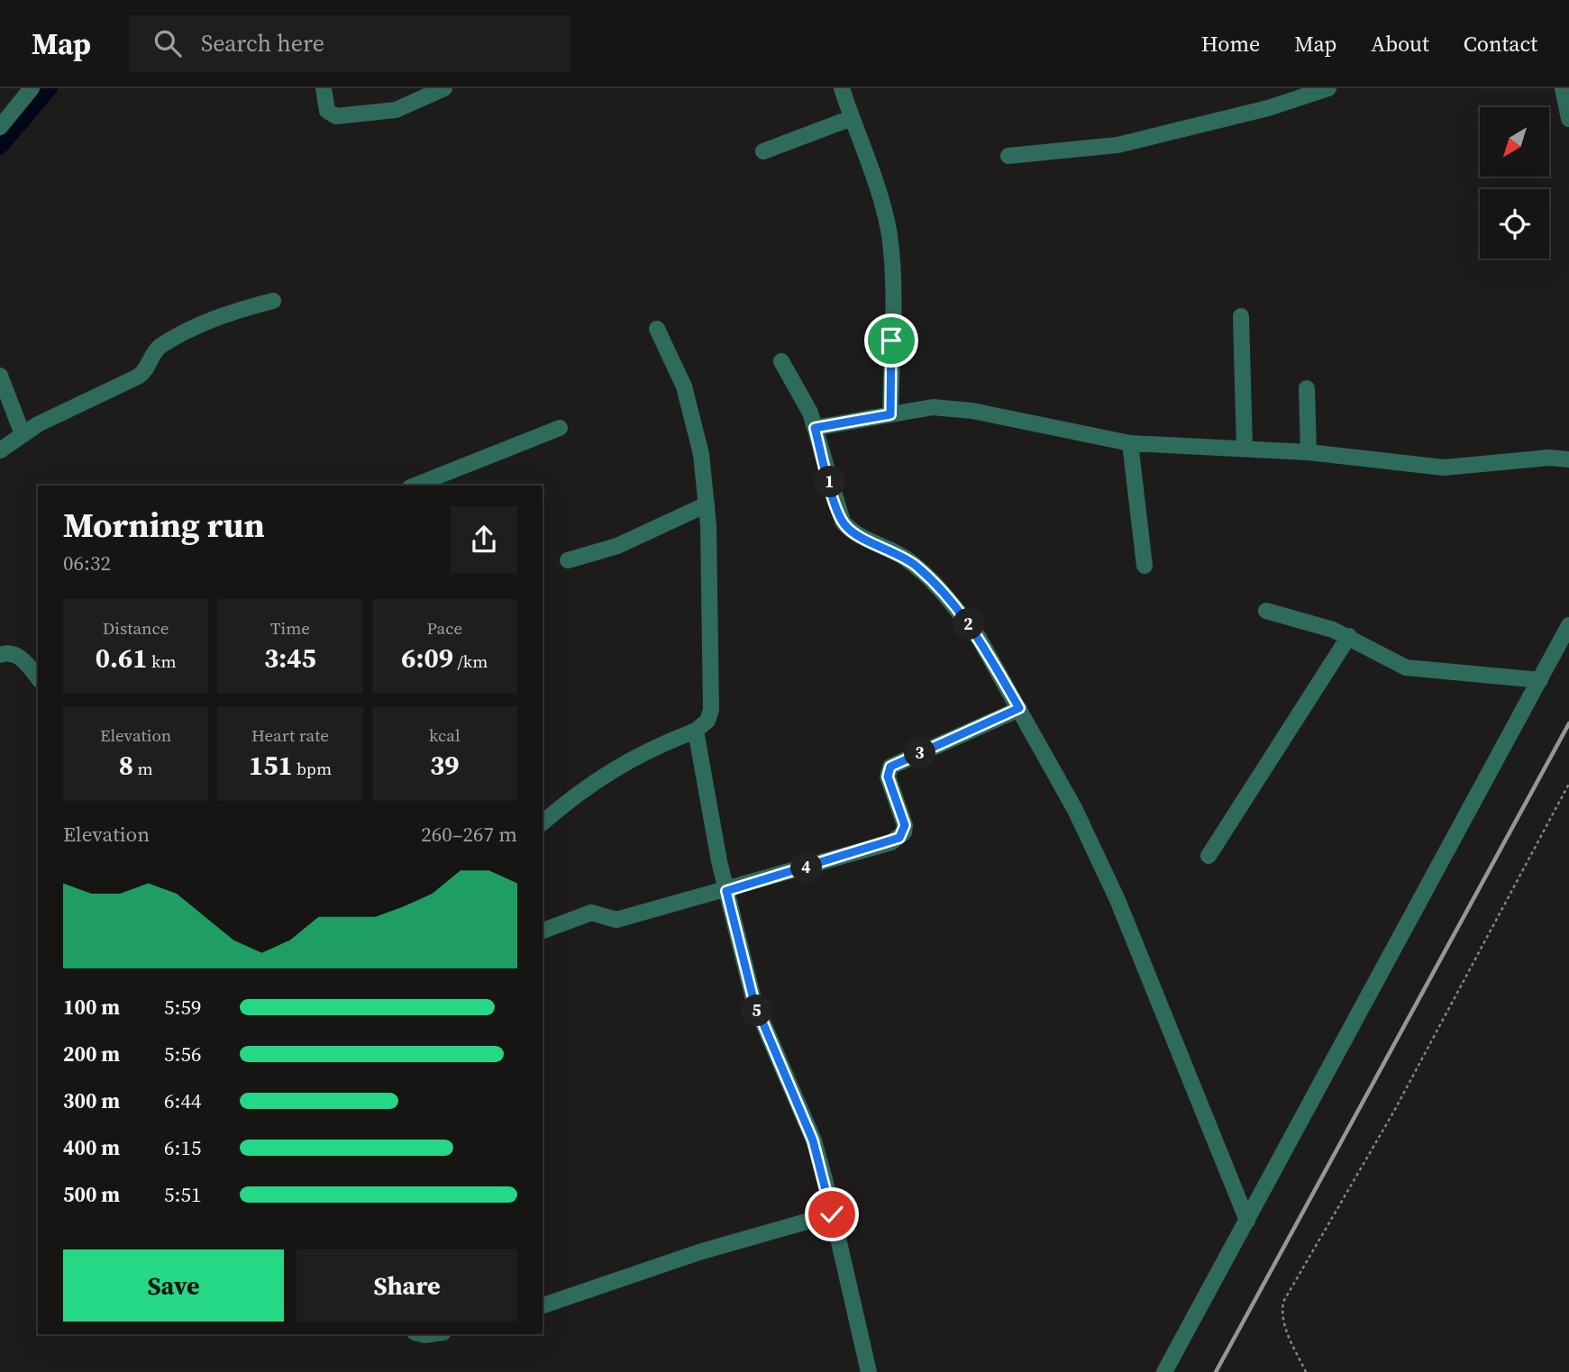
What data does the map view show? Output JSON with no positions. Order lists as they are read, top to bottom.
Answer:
{
  "north": "bottom left",
  "page": {
    "header": "Map",
    "search": "Search here",
    "nav": [
      "Home",
      "Map",
      "About",
      "Contact"
    ],
    "pins": [
      "1",
      "2",
      "3",
      "4",
      "5"
    ],
    "heading": ["Morning run", "06:32"],
    "stats": [
      ["Distance", "0.61 km"],
      ["Time", "3:45"],
      ["Pace", "6:09 /km"],
      ["Elevation", "8 m"],
      ["Heart rate", "151 bpm"],
      ["kcal", "39"]
    ],
    "chart": ["Elevation", "260–267 m"],
    "list": [
      {
        "name": "100 m",
        "note": "5:59"
      },
      {
        "name": "200 m",
        "note": "5:56"
      },
      {
        "name": "300 m",
        "note": "6:44"
      },
      {
        "name": "400 m",
        "note": "6:15"
      },
      {
        "name": "500 m",
        "note": "5:51"
      }
    ],
    "buttons": ["Save", "Share"]
  }
}
